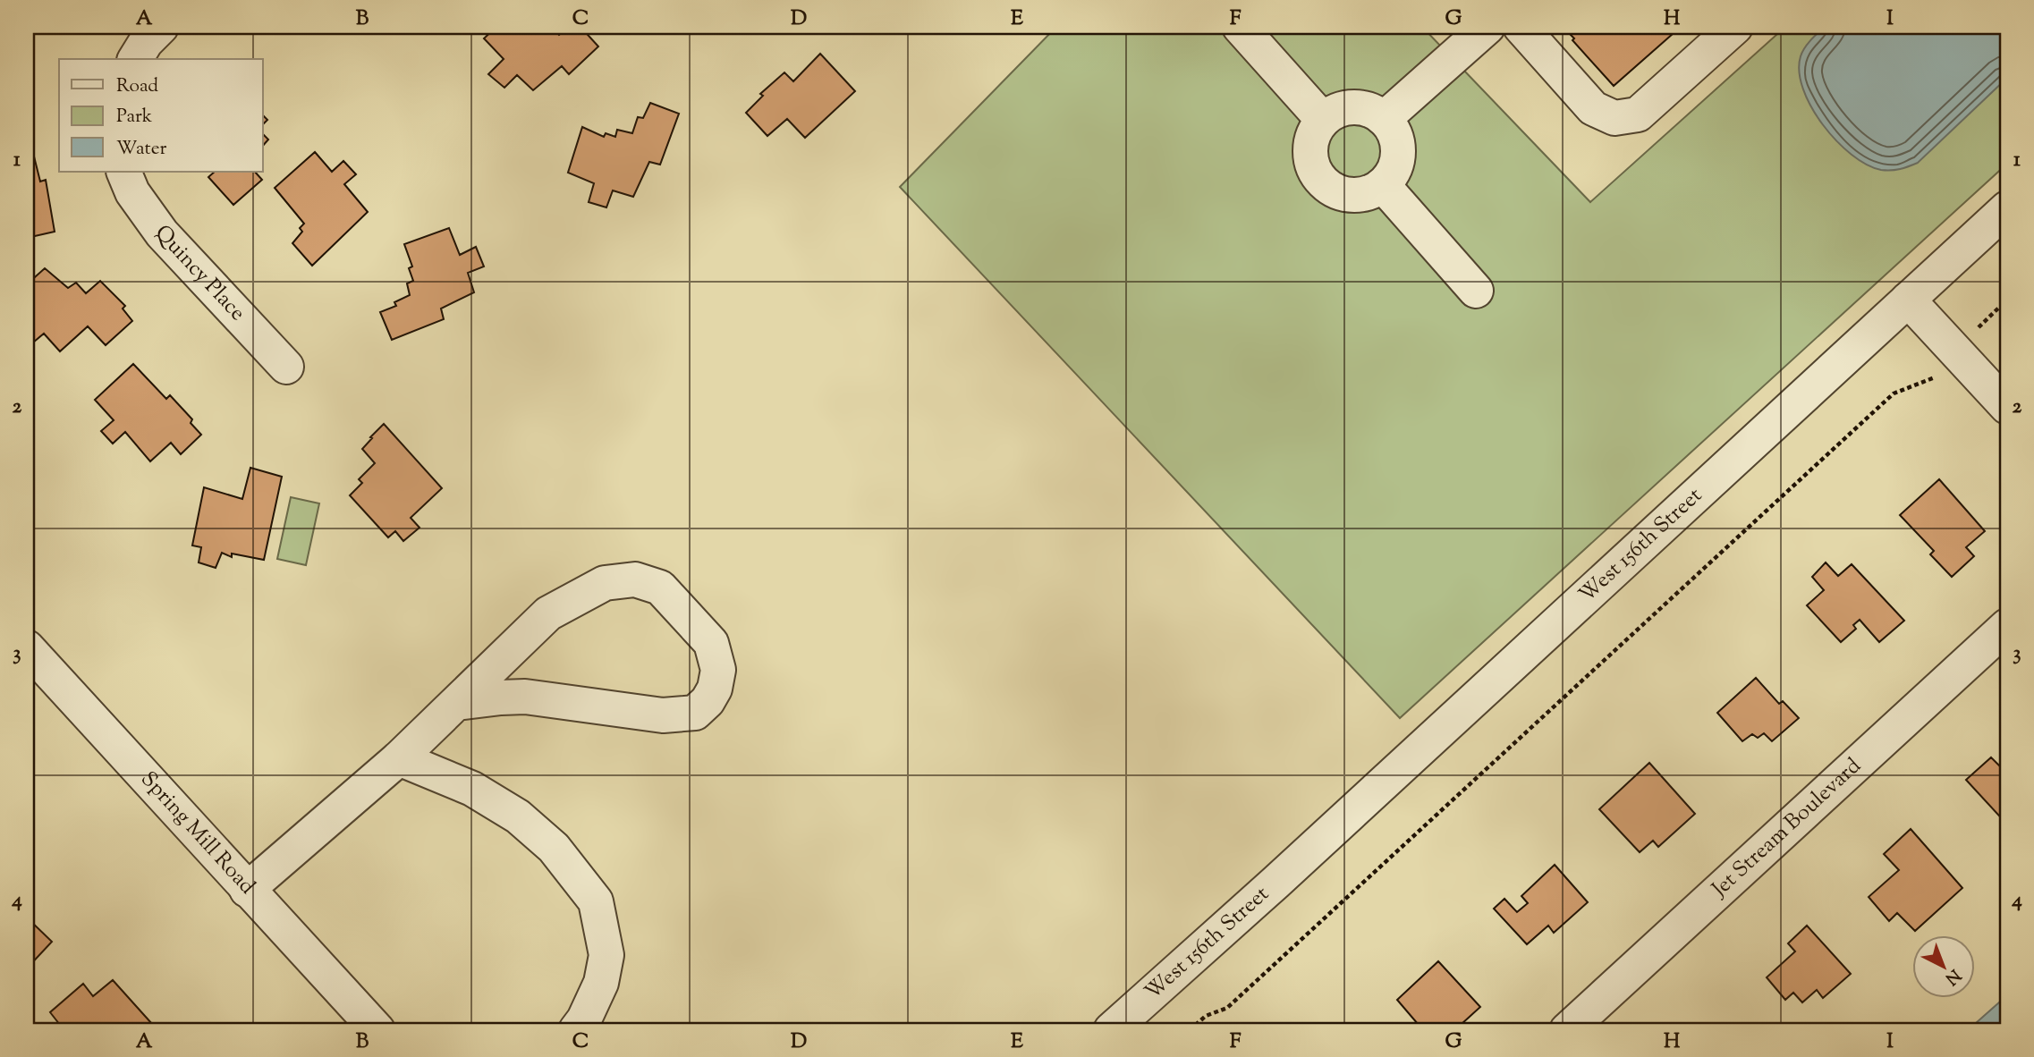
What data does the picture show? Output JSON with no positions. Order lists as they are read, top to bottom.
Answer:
{
  "streets": {
    "street": [
      "Quincy Place",
      "West 156th Street",
      "Jet Stream Boulevard",
      "Spring Mill Road"
    ]
  },
  "legend": ["Road", "Park", "Water"],
  "north": "bottom right",
  "grid": {
    "columns": [
      "A",
      "B",
      "C",
      "D",
      "E",
      "F",
      "G",
      "H",
      "I"
    ],
    "rows": [
      "1",
      "2",
      "3",
      "4"
    ]
  }
}
